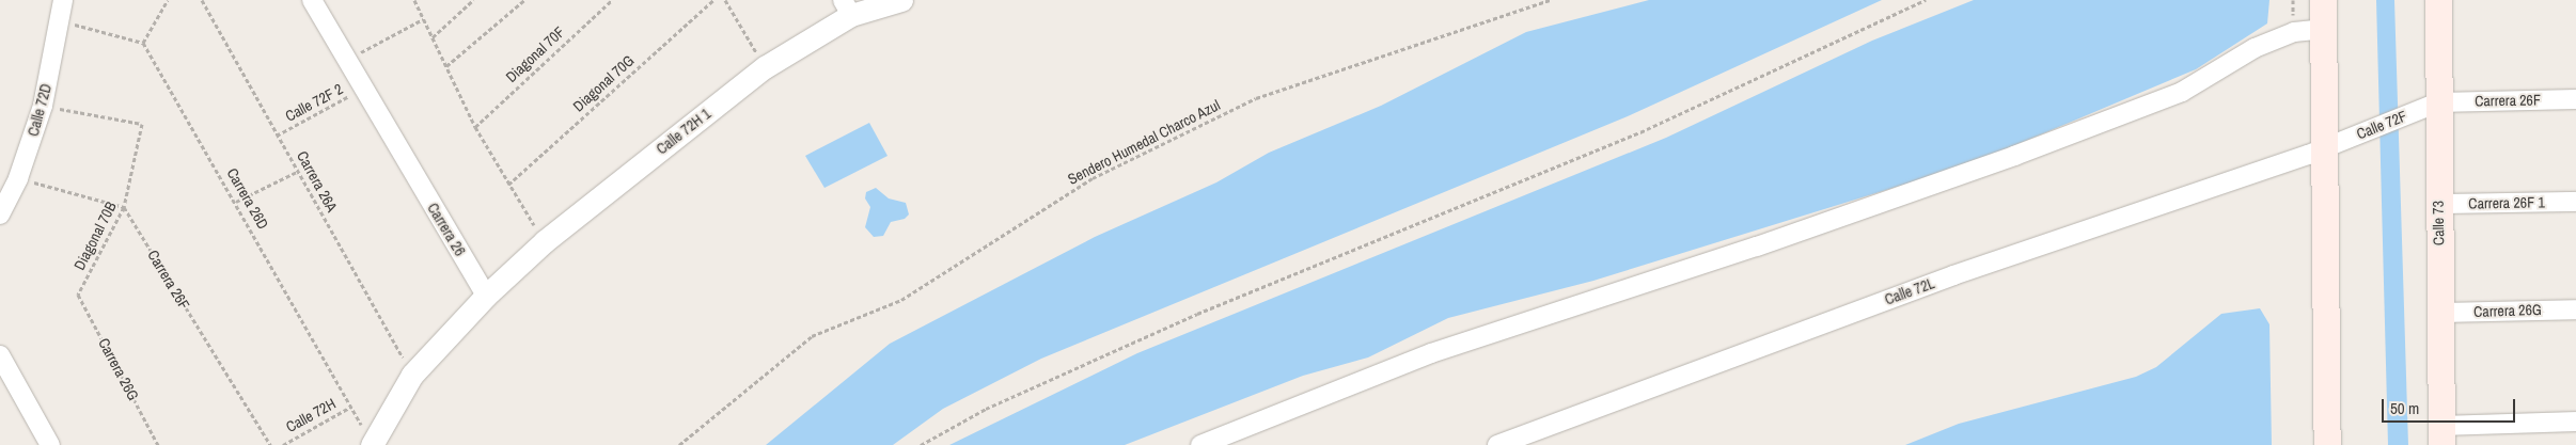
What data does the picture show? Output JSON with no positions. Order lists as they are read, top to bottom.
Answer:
{
  "streets": {
    "main road": ["Calle 73"],
    "street": [
      "Carrera 26F",
      "Calle 72D",
      "Calle 72F",
      "Calle 72H 1",
      "Carrera 26F 1",
      "Carrera 26",
      "Calle 72L",
      "Carrera 26G"
    ],
    "path": [
      "Diagonal 70F",
      "Diagonal 70G",
      "Calle 72F 2",
      "Sendero Humedal Charco Azul",
      "Carrera 26A",
      "Carrera 26D",
      "Diagonal 70B",
      "Calle 72H"
    ]
  },
  "crossings": [
    ["Carrera 26F", "Calle 72F"],
    ["Carrera 26F", "Calle 73"],
    ["Carrera 26F", "Diagonal 70B"],
    ["Calle 72F 2", "Carrera 26A"],
    ["Calle 72F 2", "Carrera 26"],
    ["Calle 72D", "Diagonal 70B"],
    ["Calle 72F", "Calle 73"],
    ["Calle 72F", "Calle 72L"],
    ["Calle 72H 1", "Carrera 26"],
    ["Carrera 26D", "Calle 72H"],
    ["Carrera 26F 1", "Calle 73"],
    ["Calle 73", "Carrera 26G"],
    ["Diagonal 70B", "Carrera 26G"]
  ],
  "scale_bar": "50 m"
}
